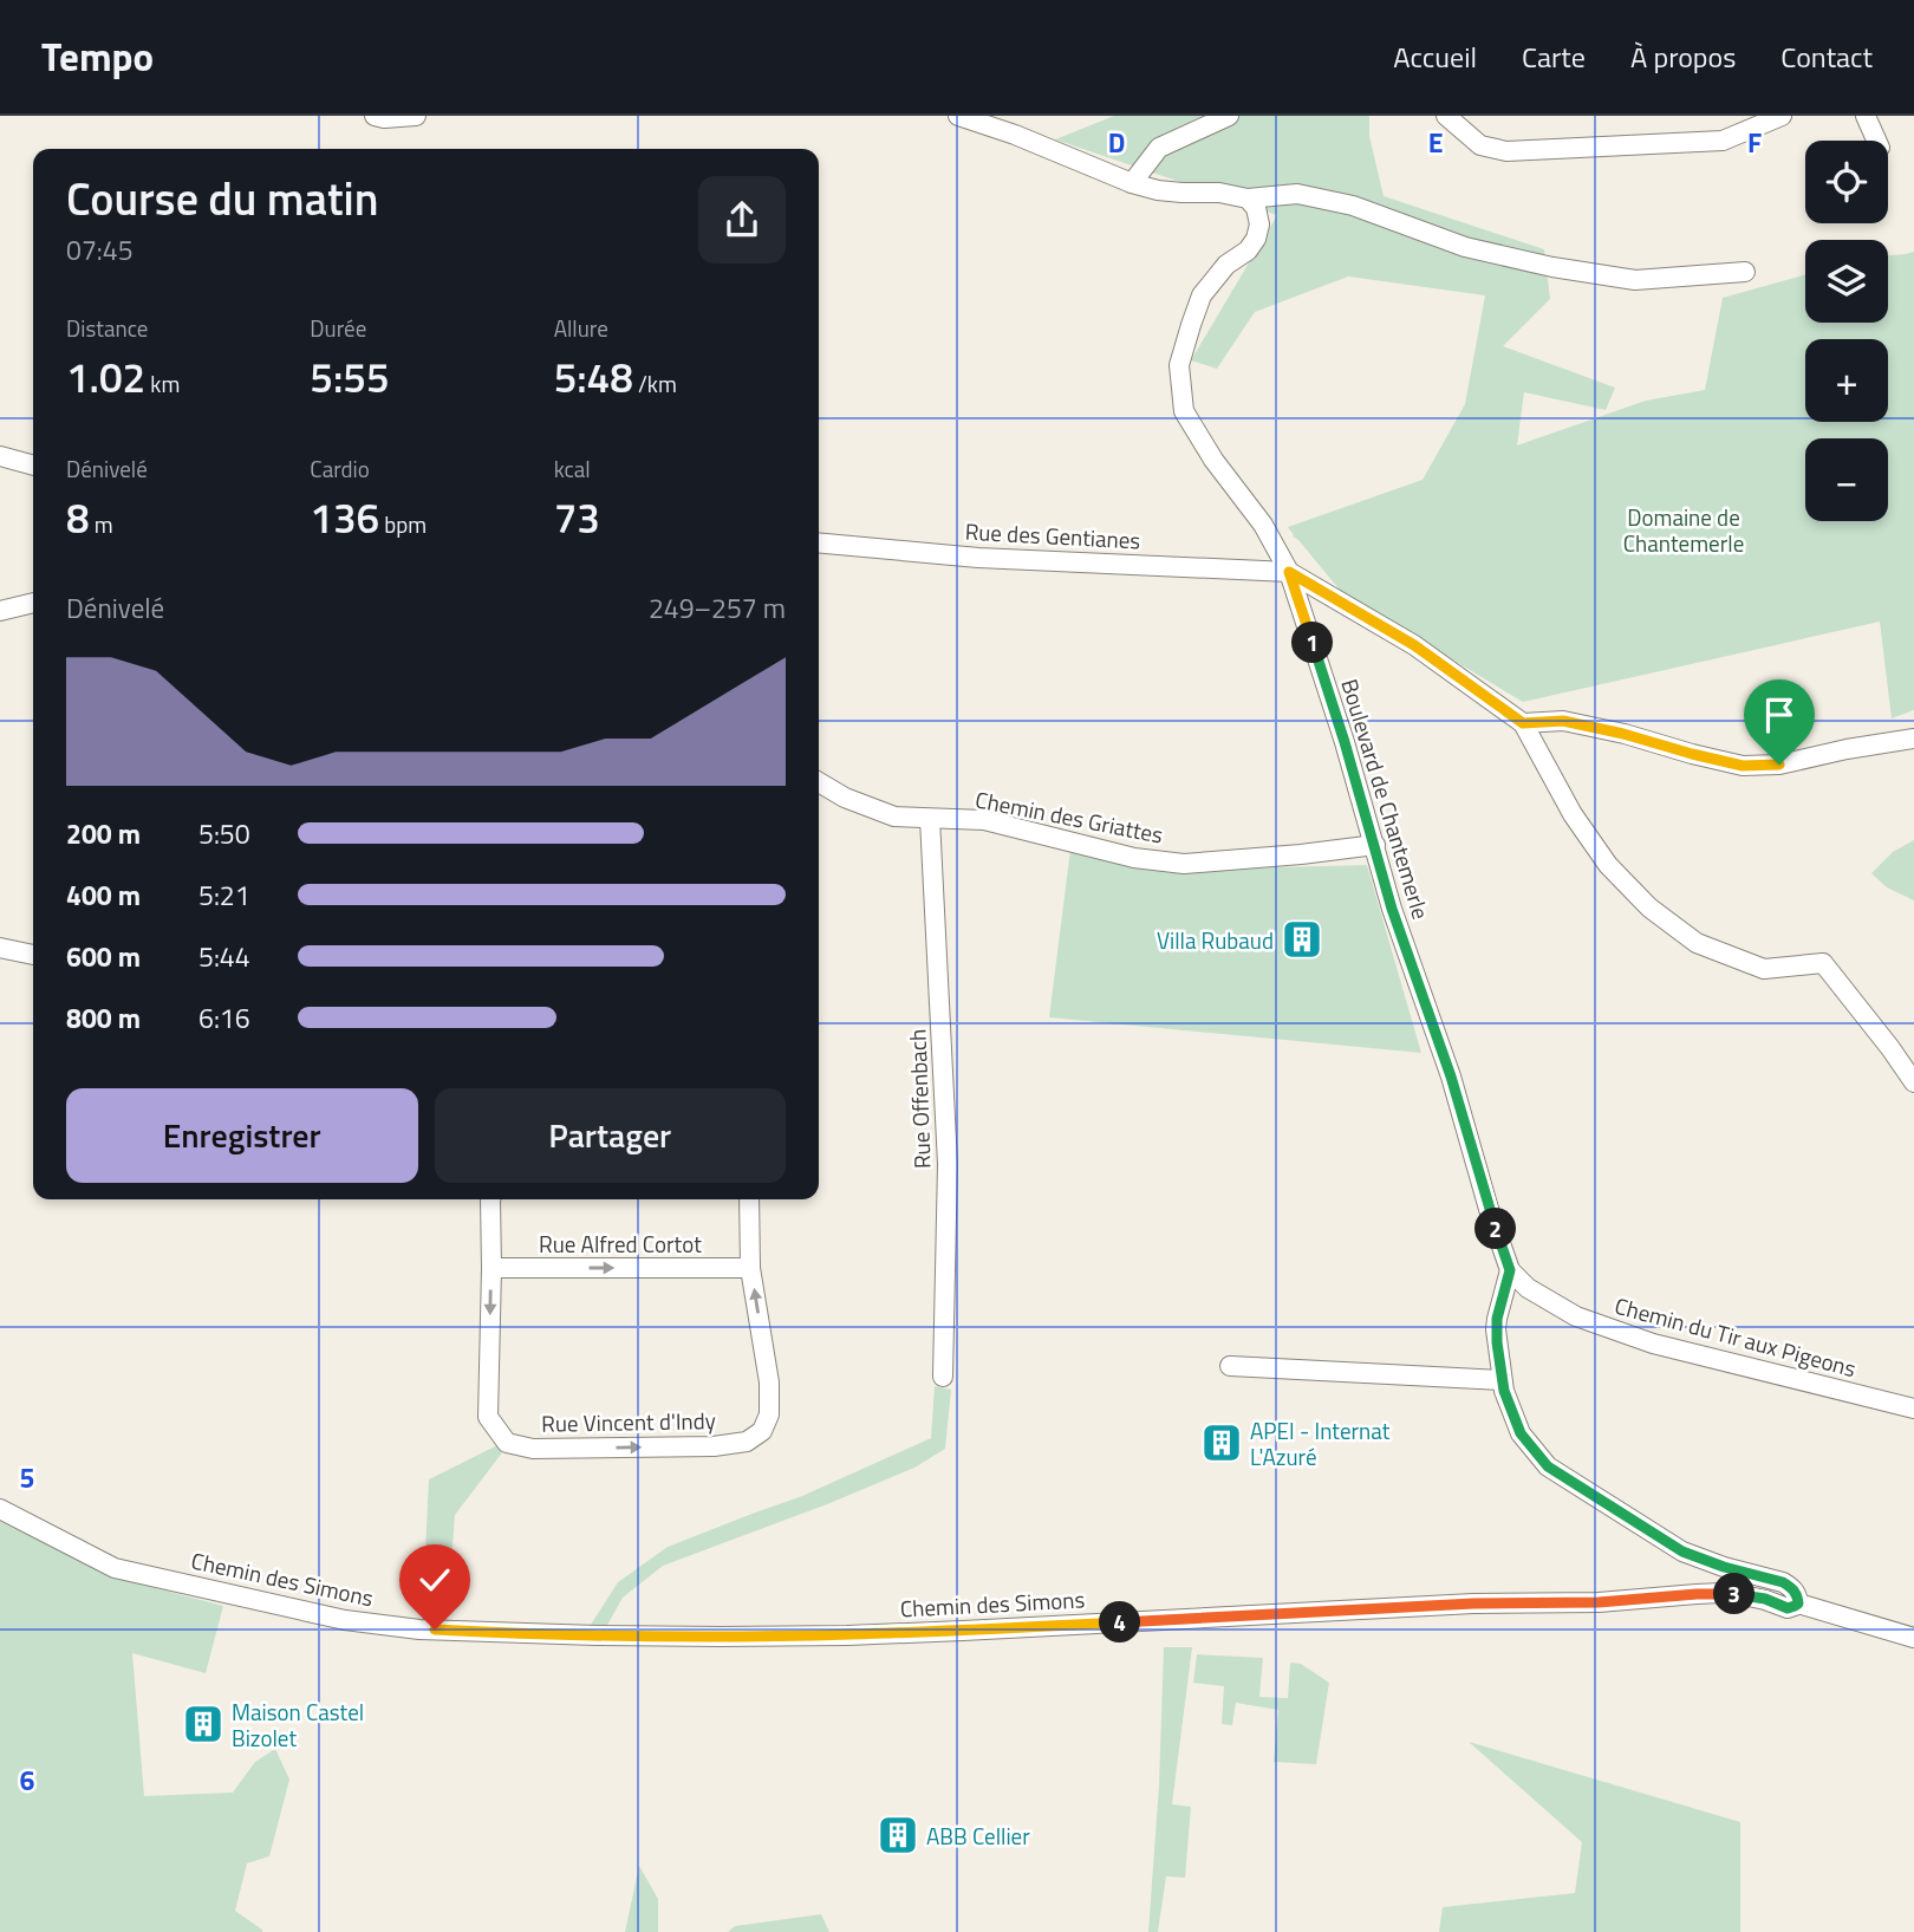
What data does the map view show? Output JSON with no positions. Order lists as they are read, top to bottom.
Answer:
{
  "streets": {
    "street": [
      "Rue des Gentianes",
      "Boulevard de Chantemerle",
      "Chemin des Griattes",
      "Rue Offenbach",
      "Rue Alfred Cortot",
      "Chemin du Tir aux Pigeons",
      "Rue Vincent d'Indy",
      "Chemin des Simons"
    ]
  },
  "crossings": [
    ["Rue des Gentianes", "Boulevard de Chantemerle"],
    ["Boulevard de Chantemerle", "Chemin des Griattes"],
    ["Boulevard de Chantemerle", "Chemin du Tir aux Pigeons"],
    ["Chemin des Griattes", "Rue Offenbach"],
    ["Rue Alfred Cortot", "Rue Vincent d'Indy"]
  ],
  "one_way": ["Rue Alfred Cortot"],
  "parks": ["Domaine de Chantemerle"],
  "places": {
    "building": [
      "Villa Rubaud",
      "APEI - Internat L'Azuré",
      "Maison Castel Bizolet",
      "ABB Cellier"
    ]
  },
  "page": {
    "header": "Tempo",
    "nav": [
      "Accueil",
      "Carte",
      "À propos",
      "Contact"
    ],
    "map_buttons": ["+", "−"],
    "heading": ["Course du matin", "07:45"],
    "stats": [
      ["Distance", "1.02 km"],
      ["Durée", "5:55"],
      ["Allure", "5:48 /km"],
      ["Dénivelé", "8 m"],
      ["Cardio", "136 bpm"],
      ["kcal", "73"]
    ],
    "chart": ["Dénivelé", "249–257 m"],
    "pins": [
      "1",
      "2",
      "3",
      "4"
    ],
    "list": [
      {
        "name": "200 m",
        "note": "5:50"
      },
      {
        "name": "400 m",
        "note": "5:21"
      },
      {
        "name": "600 m",
        "note": "5:44"
      },
      {
        "name": "800 m",
        "note": "6:16"
      }
    ],
    "buttons": ["Enregistrer", "Partager"]
  },
  "grid": {
    "columns": ["D", "E", "F"],
    "rows": ["5", "6"]
  }
}
